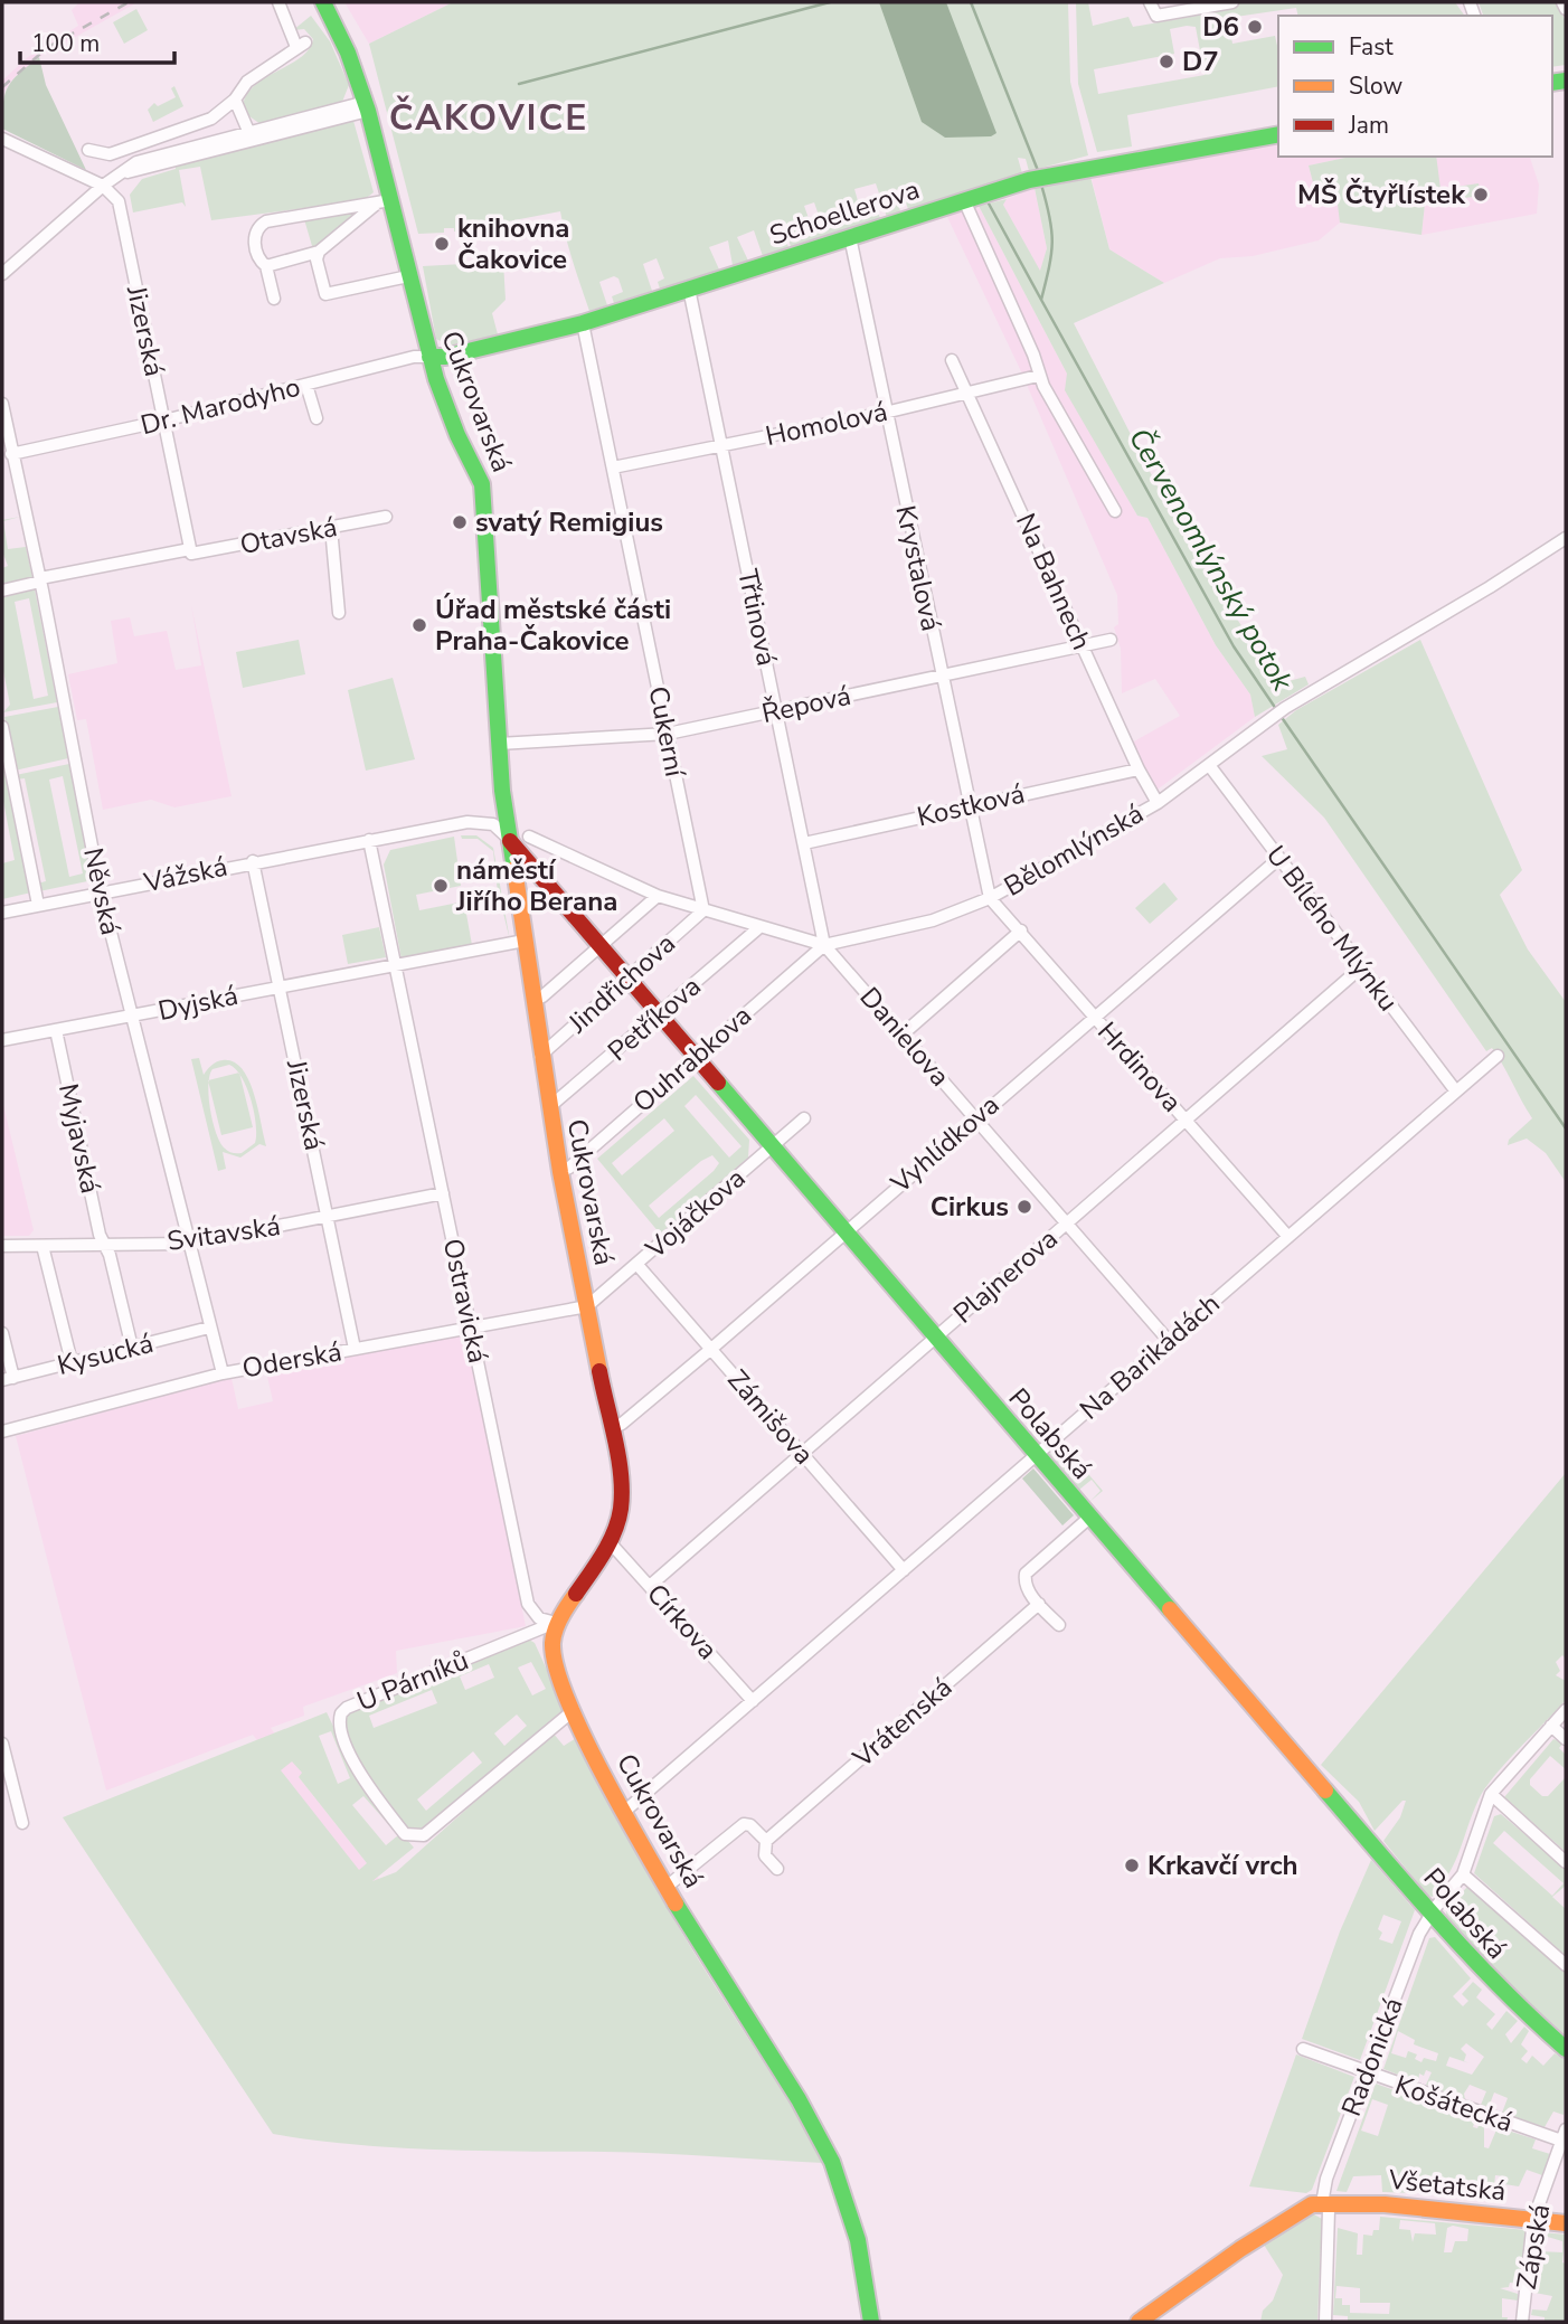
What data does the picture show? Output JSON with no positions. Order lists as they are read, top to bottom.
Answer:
{
  "streets": {
    "street": [
      "Schoellerova",
      "Jizerská",
      "Cukrovarská",
      "Dr. Marodyho",
      "Homolová",
      "Otavská",
      "Krystalová",
      "Na Bahnech",
      "Třtinová",
      "Řepová",
      "Cukerní",
      "Kostková",
      "Bělomlýnská",
      "Vážská",
      "Něvská",
      "U Bílého Mlýnku",
      "Jindřichova",
      "Dyjská",
      "Petříkova",
      "Danielova",
      "Ouhrabkova",
      "Hrdinova",
      "Myjavská",
      "Vyhlídkova",
      "Vojáčkova",
      "Svitavská",
      "Plajnerova",
      "Ostravická",
      "Kysucká",
      "Na Barikádách",
      "Oderská",
      "Zámišova",
      "Polabská",
      "Církova",
      "U Párníků",
      "Vrátenská",
      "Radonická",
      "Košátecká",
      "Všetatská",
      "Zápská"
    ]
  },
  "crossings": [
    ["Schoellerova", "Cukrovarská"],
    ["Schoellerova", "Dr. Marodyho"],
    ["Schoellerova", "Krystalová"],
    ["Schoellerova", "Třtinová"],
    ["Schoellerova", "Cukerní"],
    ["Jizerská", "Dr. Marodyho"],
    ["Jizerská", "Otavská"],
    ["Jizerská", "Vážská"],
    ["Jizerská", "Dyjská"],
    ["Jizerská", "Svitavská"],
    ["Jizerská", "Oderská"],
    ["Cukrovarská", "Dr. Marodyho"],
    ["Cukrovarská", "Řepová"],
    ["Cukrovarská", "Jindřichova"],
    ["Cukrovarská", "Petříkova"],
    ["Cukrovarská", "Ouhrabkova"],
    ["Cukrovarská", "Vyhlídkova"],
    ["Cukrovarská", "Vojáčkova"],
    ["Cukrovarská", "Ostravická"],
    ["Cukrovarská", "Na Barikádách"],
    ["Cukrovarská", "Oderská"],
    ["Cukrovarská", "Polabská"],
    ["Cukrovarská", "Církova"],
    ["Cukrovarská", "U Párníků"],
    ["Dr. Marodyho", "Něvská"],
    ["Homolová", "Krystalová"],
    ["Homolová", "Na Bahnech"],
    ["Homolová", "Třtinová"],
    ["Homolová", "Cukerní"],
    ["Otavská", "Něvská"],
    ["Krystalová", "Řepová"],
    ["Krystalová", "Kostková"],
    ["Krystalová", "Bělomlýnská"],
    ["Krystalová", "Hrdinova"],
    ["Na Bahnech", "Řepová"],
    ["Na Bahnech", "Kostková"],
    ["Na Bahnech", "Bělomlýnská"],
    ["Třtinová", "Řepová"],
    ["Třtinová", "Kostková"],
    ["Třtinová", "Bělomlýnská"],
    ["Třtinová", "Danielova"],
    ["Třtinová", "Ouhrabkova"],
    ["Řepová", "Cukerní"],
    ["Cukerní", "Bělomlýnská"],
    ["Cukerní", "Jindřichova"],
    ["Bělomlýnská", "U Bílého Mlýnku"],
    ["Bělomlýnská", "Jindřichova"],
    ["Bělomlýnská", "Petříkova"],
    ["Bělomlýnská", "Danielova"],
    ["Bělomlýnská", "Ouhrabkova"],
    ["Bělomlýnská", "Hrdinova"],
    ["Vážská", "Něvská"],
    ["Něvská", "Dyjská"],
    ["Něvská", "Svitavská"],
    ["Něvská", "Kysucká"],
    ["Něvská", "Oderská"],
    ["U Bílého Mlýnku", "Vyhlídkova"],
    ["U Bílého Mlýnku", "Plajnerova"],
    ["U Bílého Mlýnku", "Na Barikádách"],
    ["Jindřichova", "Polabská"],
    ["Dyjská", "Myjavská"],
    ["Dyjská", "Ostravická"],
    ["Petříkova", "Polabská"],
    ["Danielova", "Ouhrabkova"],
    ["Danielova", "Vyhlídkova"],
    ["Danielova", "Plajnerova"],
    ["Danielova", "Na Barikádách"],
    ["Ouhrabkova", "Polabská"],
    ["Hrdinova", "Vyhlídkova"],
    ["Hrdinova", "Plajnerova"],
    ["Hrdinova", "Na Barikádách"],
    ["Myjavská", "Svitavská"],
    ["Myjavská", "Kysucká"],
    ["Vyhlídkova", "Zámišova"],
    ["Vyhlídkova", "Polabská"],
    ["Vojáčkova", "Oderská"],
    ["Vojáčkova", "Zámišova"],
    ["Vojáčkova", "Polabská"],
    ["Svitavská", "Ostravická"],
    ["Plajnerova", "Zámišova"],
    ["Plajnerova", "Polabská"],
    ["Plajnerova", "Církova"],
    ["Ostravická", "Oderská"],
    ["Ostravická", "U Párníků"],
    ["Na Barikádách", "Zámišova"],
    ["Na Barikádách", "Polabská"],
    ["Na Barikádách", "Církova"],
    ["Polabská", "Radonická"],
    ["Radonická", "Košátecká"],
    ["Radonická", "Všetatská"],
    ["Košátecká", "Zápská"],
    ["Všetatská", "Zápská"]
  ],
  "districts": ["ČAKOVICE"],
  "water": ["Červenomlýnský potok"],
  "places": [
    "D6",
    "D7",
    "MŠ Čtyřlístek",
    "knihovna Čakovice",
    "svatý Remigius",
    "Úřad městské části Praha-Čakovice",
    "náměstí Jiřího Berana",
    "Cirkus",
    "Krkavčí vrch"
  ],
  "legend": ["Fast", "Slow", "Jam"],
  "scale_bar": "100 m"
}
